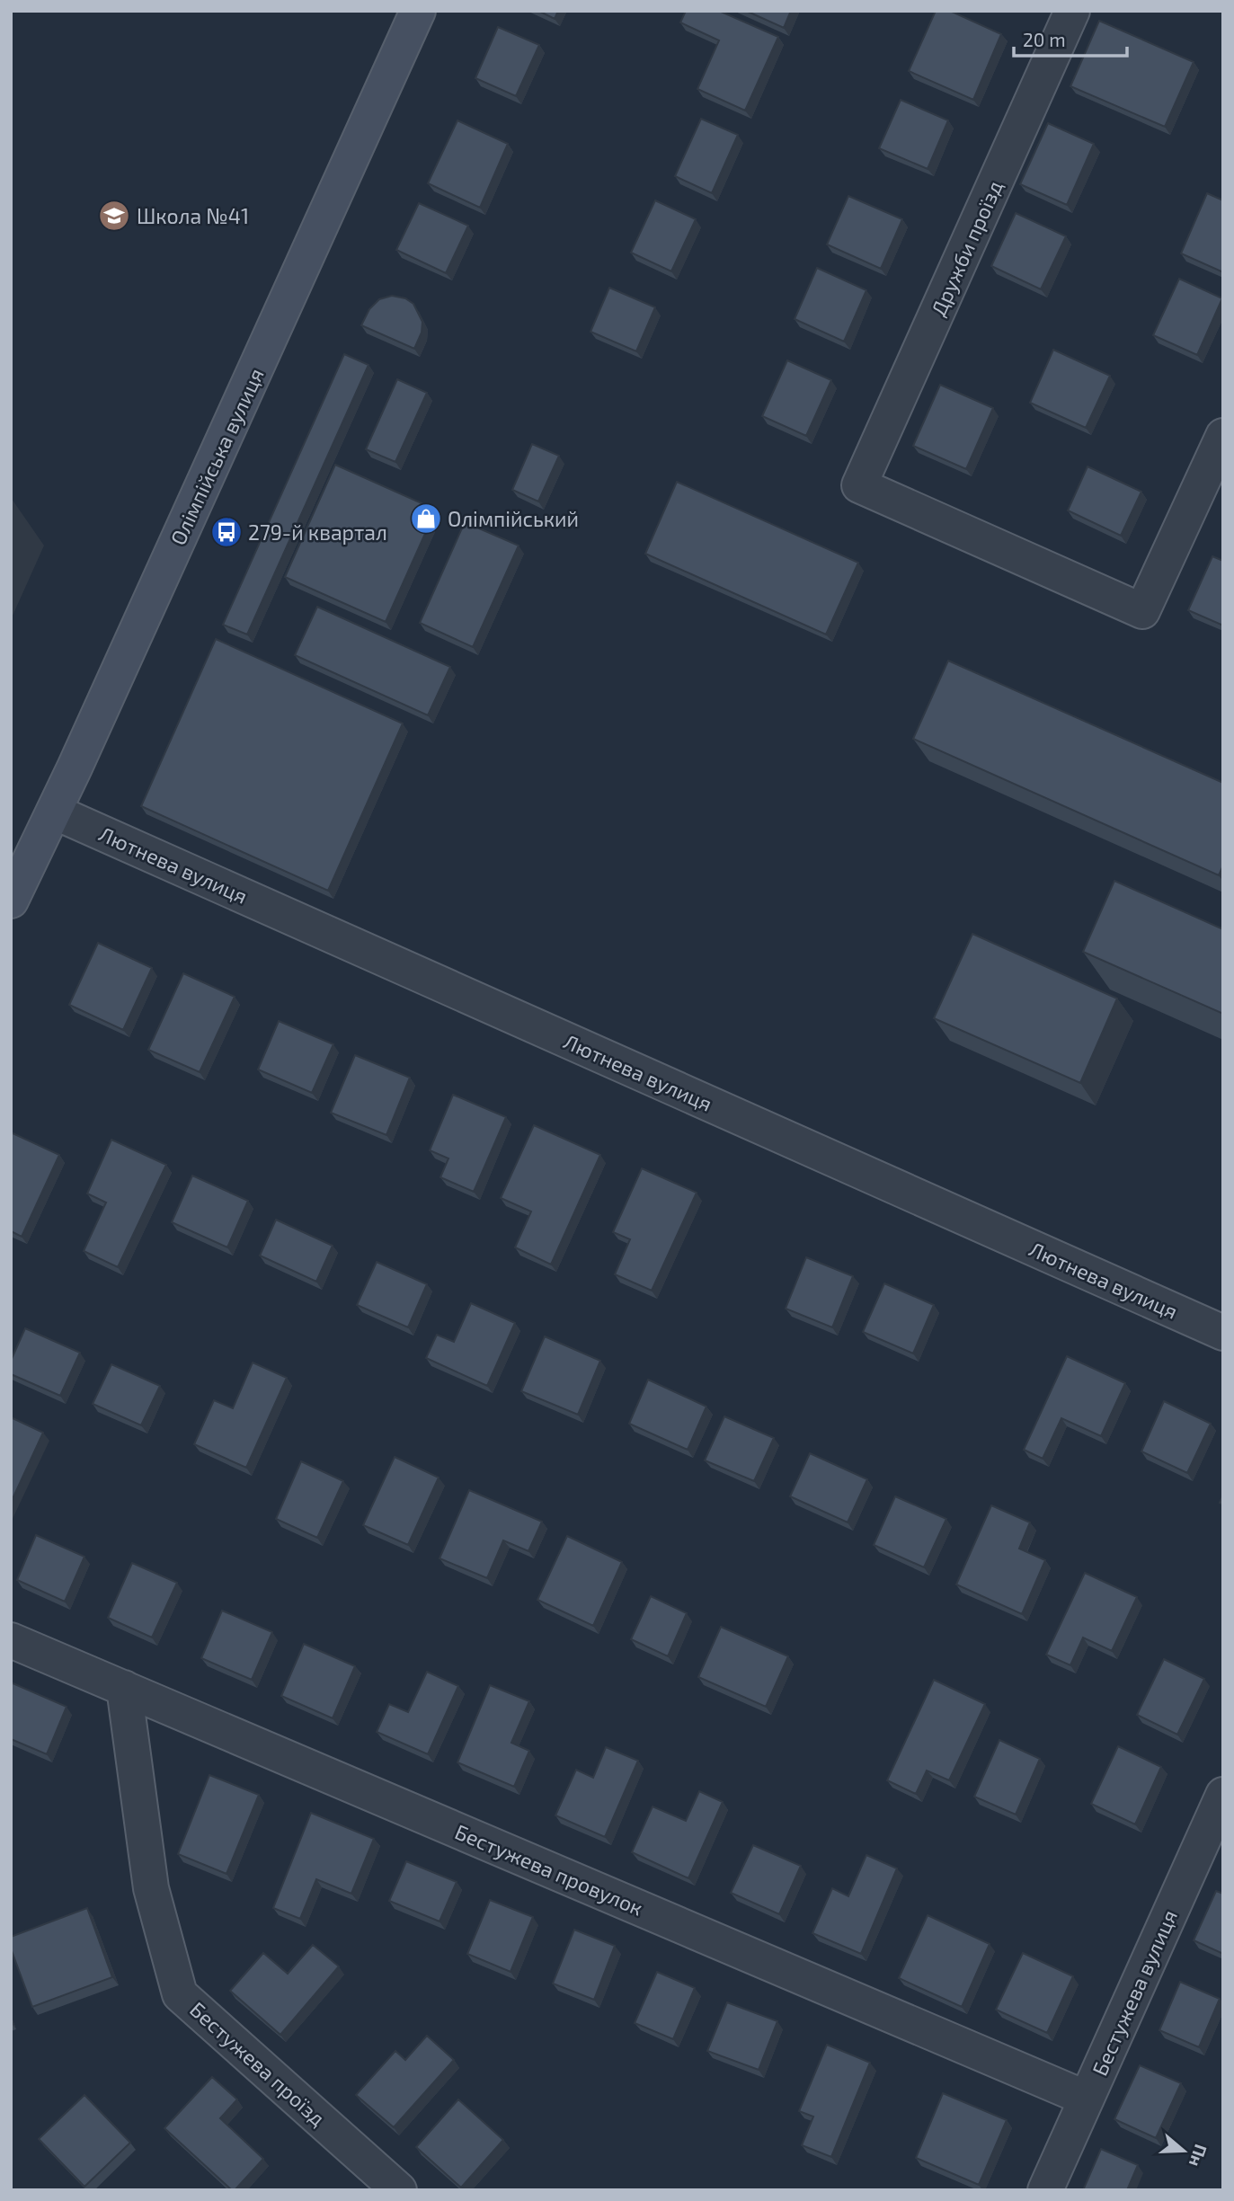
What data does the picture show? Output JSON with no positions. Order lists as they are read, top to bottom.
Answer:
{
  "streets": {
    "main road": ["Олімпійська вулиця"],
    "street": [
      "Дружби проїзд",
      "Лютнева вулиця",
      "Бестужева провулок",
      "Бестужева вулиця",
      "Бестужева проїзд"
    ]
  },
  "crossings": [
    ["Олімпійська вулиця", "Лютнева вулиця"],
    ["Бестужева провулок", "Бестужева вулиця"],
    ["Бестужева провулок", "Бестужева проїзд"]
  ],
  "places": {
    "school or university": ["Школа №41"],
    "shop": ["Олімпійський"],
    "bus stop": ["279-й квартал"]
  },
  "scale_bar": "20 m",
  "north": "right"
}
